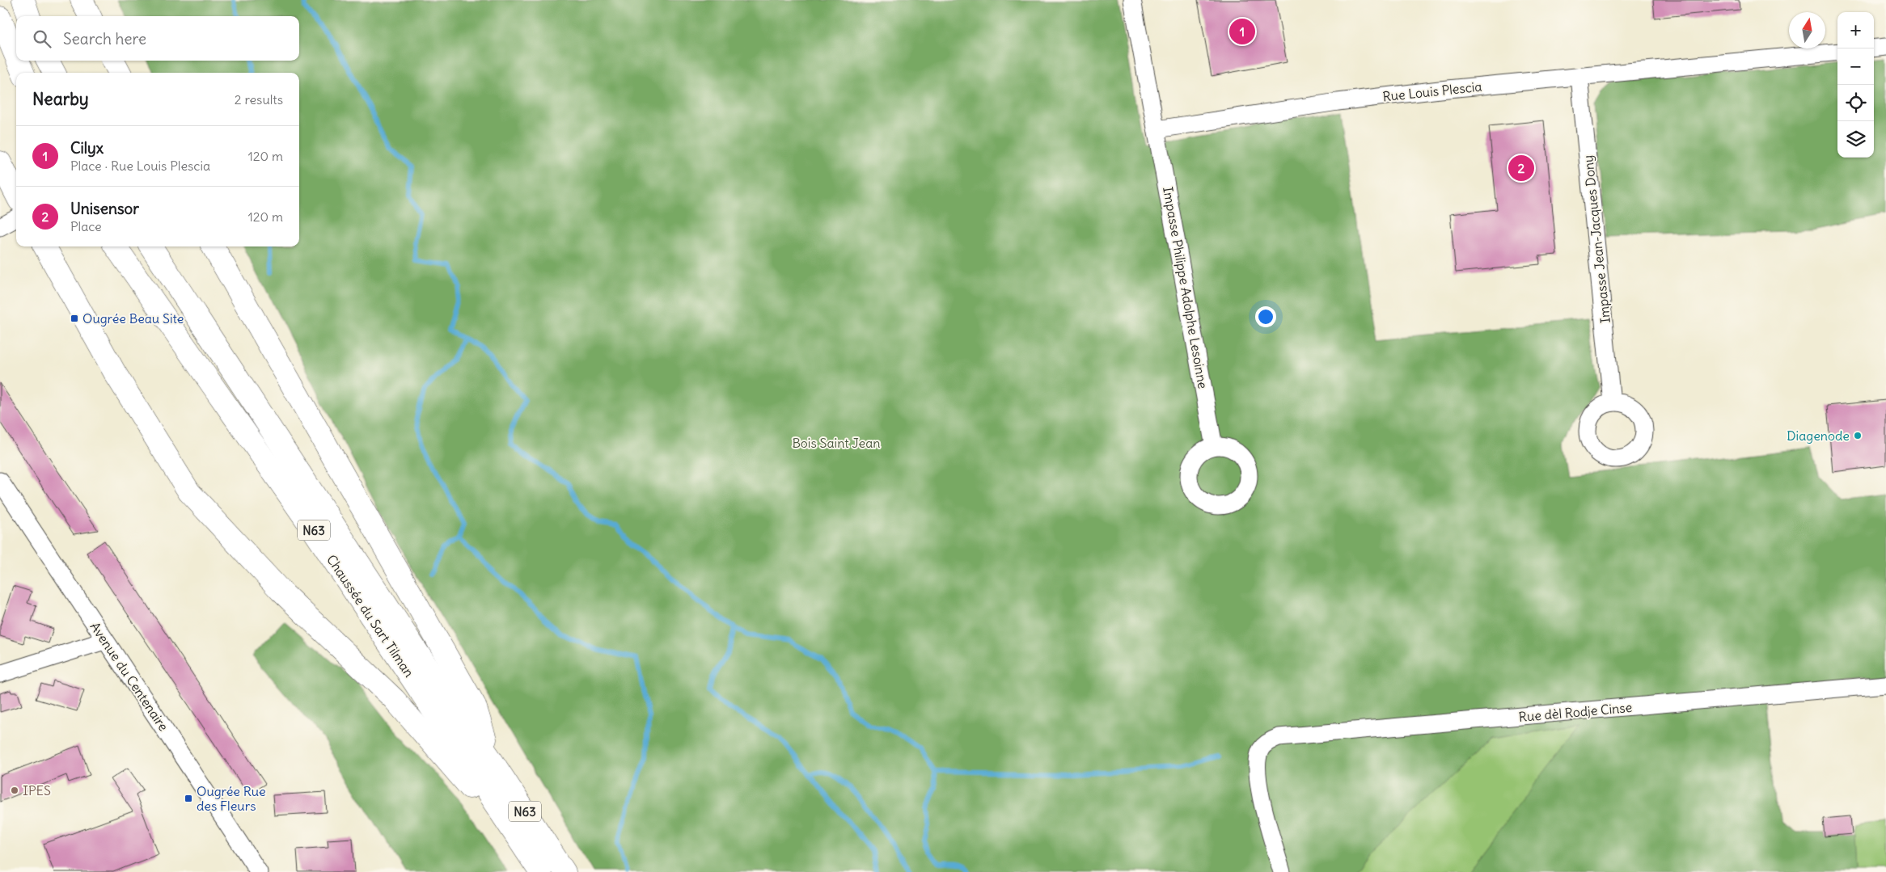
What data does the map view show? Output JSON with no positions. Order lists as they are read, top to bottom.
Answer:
{
  "streets": {
    "highway": ["N63", "Chaussée du Sart Tilman"],
    "street": [
      "Rue Louis Plescia",
      "Impasse Jean-Jacques Dony",
      "Impasse Philippe Adolphe Lesoinne",
      "Avenue du Centenaire",
      "Rue dèl Rodje Cinse"
    ]
  },
  "crossings": [
    ["Rue Louis Plescia", "Impasse Jean-Jacques Dony"],
    ["Rue Louis Plescia", "Impasse Philippe Adolphe Lesoinne"]
  ],
  "parks": ["Bois Saint Jean"],
  "places": {
    "transit": ["Ougrée Beau Site", "Ougrée Rue des Fleurs"],
    "other": ["Diagenode", "IPES"]
  },
  "north": "top",
  "page": {
    "map_buttons": ["+", "−"],
    "search": "Search here",
    "pins": ["1", "2"],
    "heading": ["Nearby", "2 results"],
    "list": [
      {
        "mark": "1",
        "name": "Cilyx",
        "note": "Place · Rue Louis Plescia",
        "value": "120 m"
      },
      {
        "mark": "2",
        "name": "Unisensor",
        "note": "Place",
        "value": "120 m"
      }
    ]
  }
}
